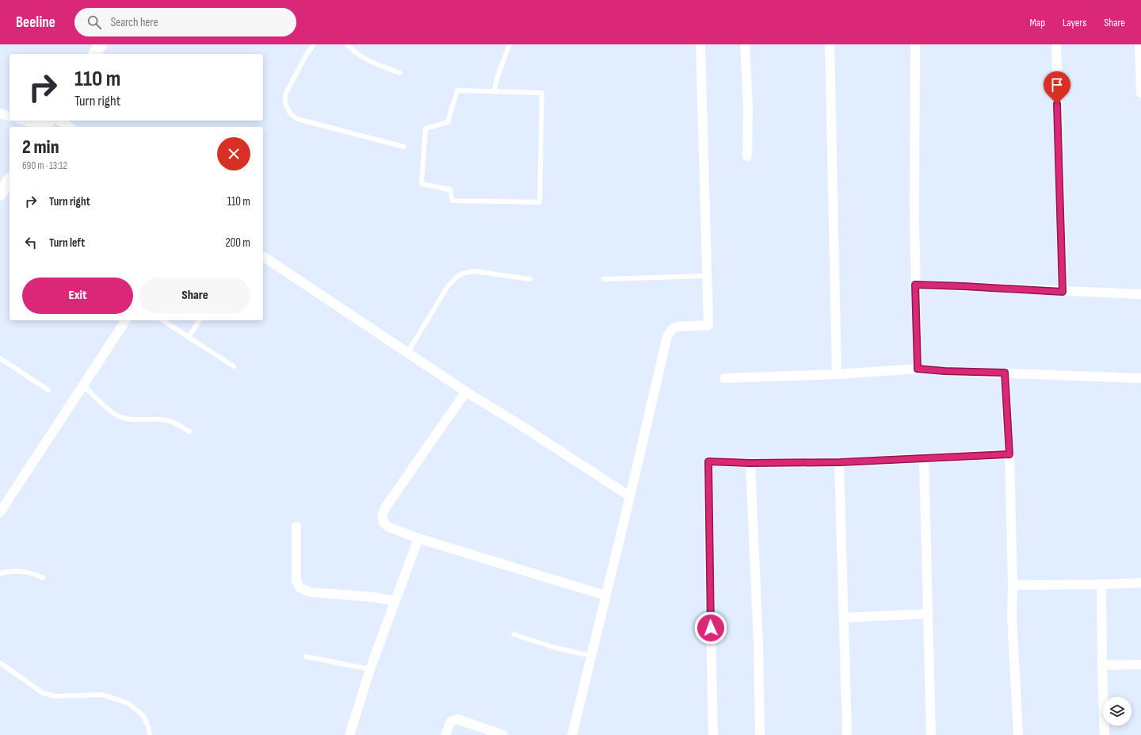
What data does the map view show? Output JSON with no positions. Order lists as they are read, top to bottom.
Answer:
{
  "page": {
    "header": "Beeline",
    "search": "Search here",
    "nav": ["Map", "Layers", "Share"],
    "turn": ["110 m", "Turn right"],
    "heading": ["2 min", "690 m · 13:12"],
    "list": [
      {
        "name": "Turn right",
        "value": "110 m"
      },
      {
        "name": "Turn left",
        "value": "200 m"
      }
    ],
    "buttons": ["Exit", "Share"]
  }
}
